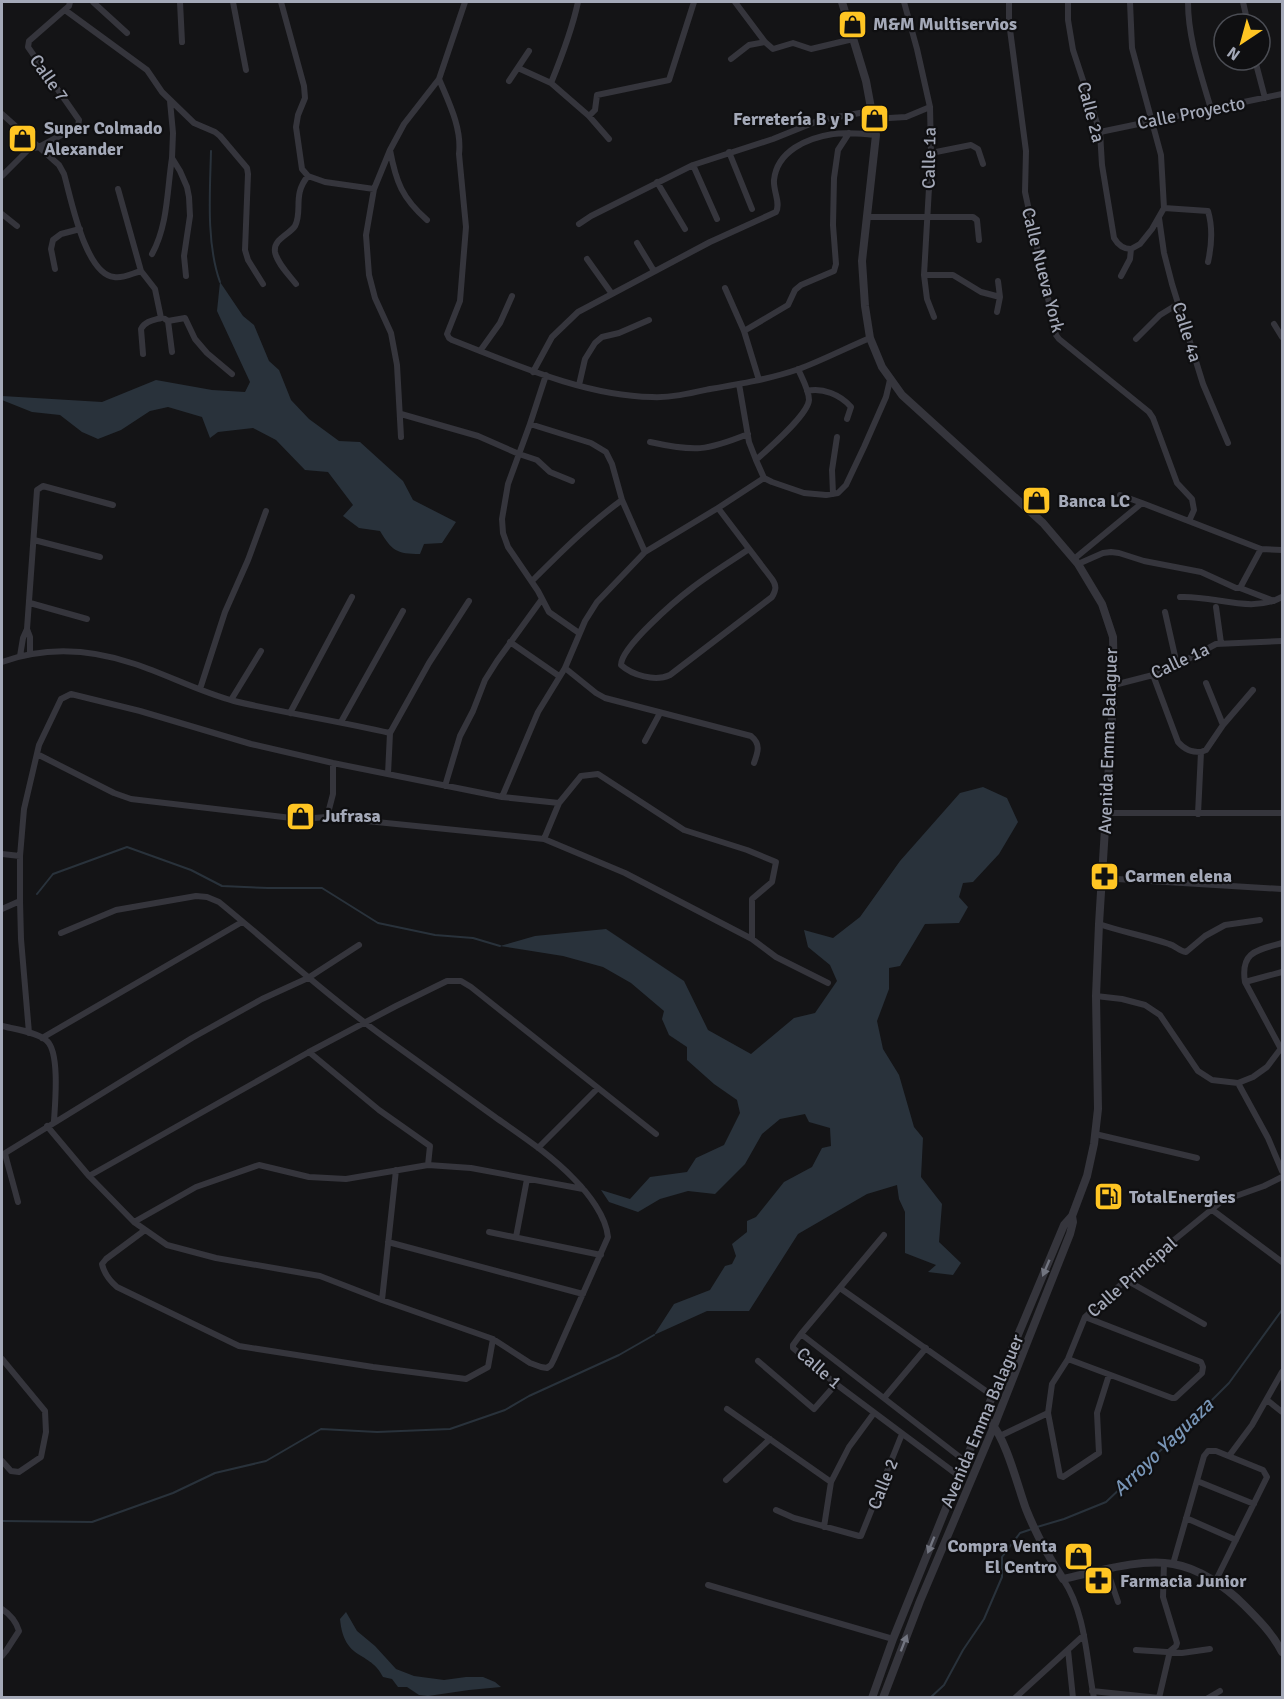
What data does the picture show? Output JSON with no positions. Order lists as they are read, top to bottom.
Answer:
{
  "streets": {
    "street": [
      "Calle 7",
      "Calle 2a",
      "Calle Proyecto",
      "Calle 1a",
      "Calle Nueva York",
      "Calle 4a",
      "Avenida Emma Balaguer",
      "Calle Principal",
      "Calle 1",
      "Calle 2"
    ]
  },
  "crossings": [
    ["Calle 2a", "Calle Proyecto"],
    ["Calle 1a", "Avenida Emma Balaguer"],
    ["Avenida Emma Balaguer", "Calle 1"],
    ["Calle 1", "Calle 2"]
  ],
  "water": ["Arroyo Yaguaza"],
  "places": {
    "shop": [
      "M&M Multiservios",
      "Ferretería B y P",
      "Super Colmado Alexander",
      "Banca LC",
      "Jufrasa",
      "Compra Venta El Centro"
    ],
    "pharmacy": ["Carmen elena", "Farmacia Junior"],
    "fuel station": ["TotalEnergies"]
  },
  "north": "bottom left"
}
